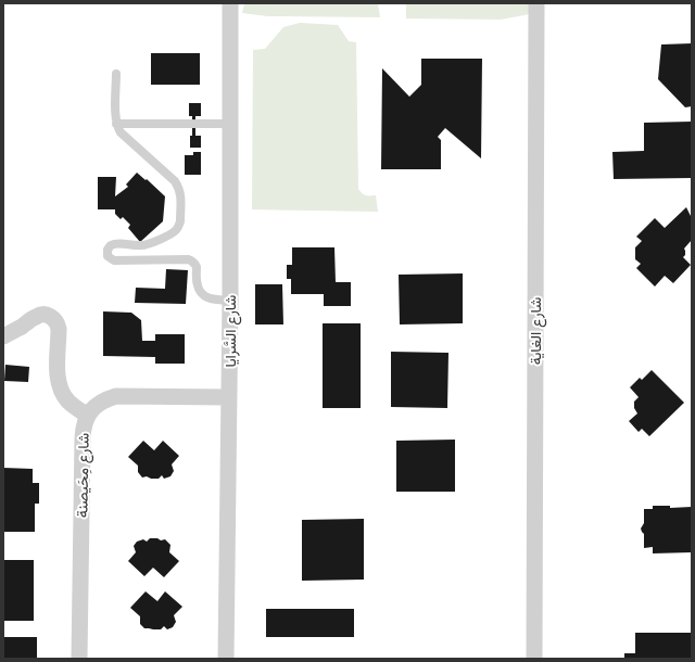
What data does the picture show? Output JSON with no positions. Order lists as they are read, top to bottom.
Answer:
{
  "streets": {
    "street": ["شارع السَّرايا", "شارع الغاية", "شارع مِحَيصنة"]
  },
  "crossings": [
    ["شارع السَّرايا", "شارع مِحَيصنة"]
  ]
}
